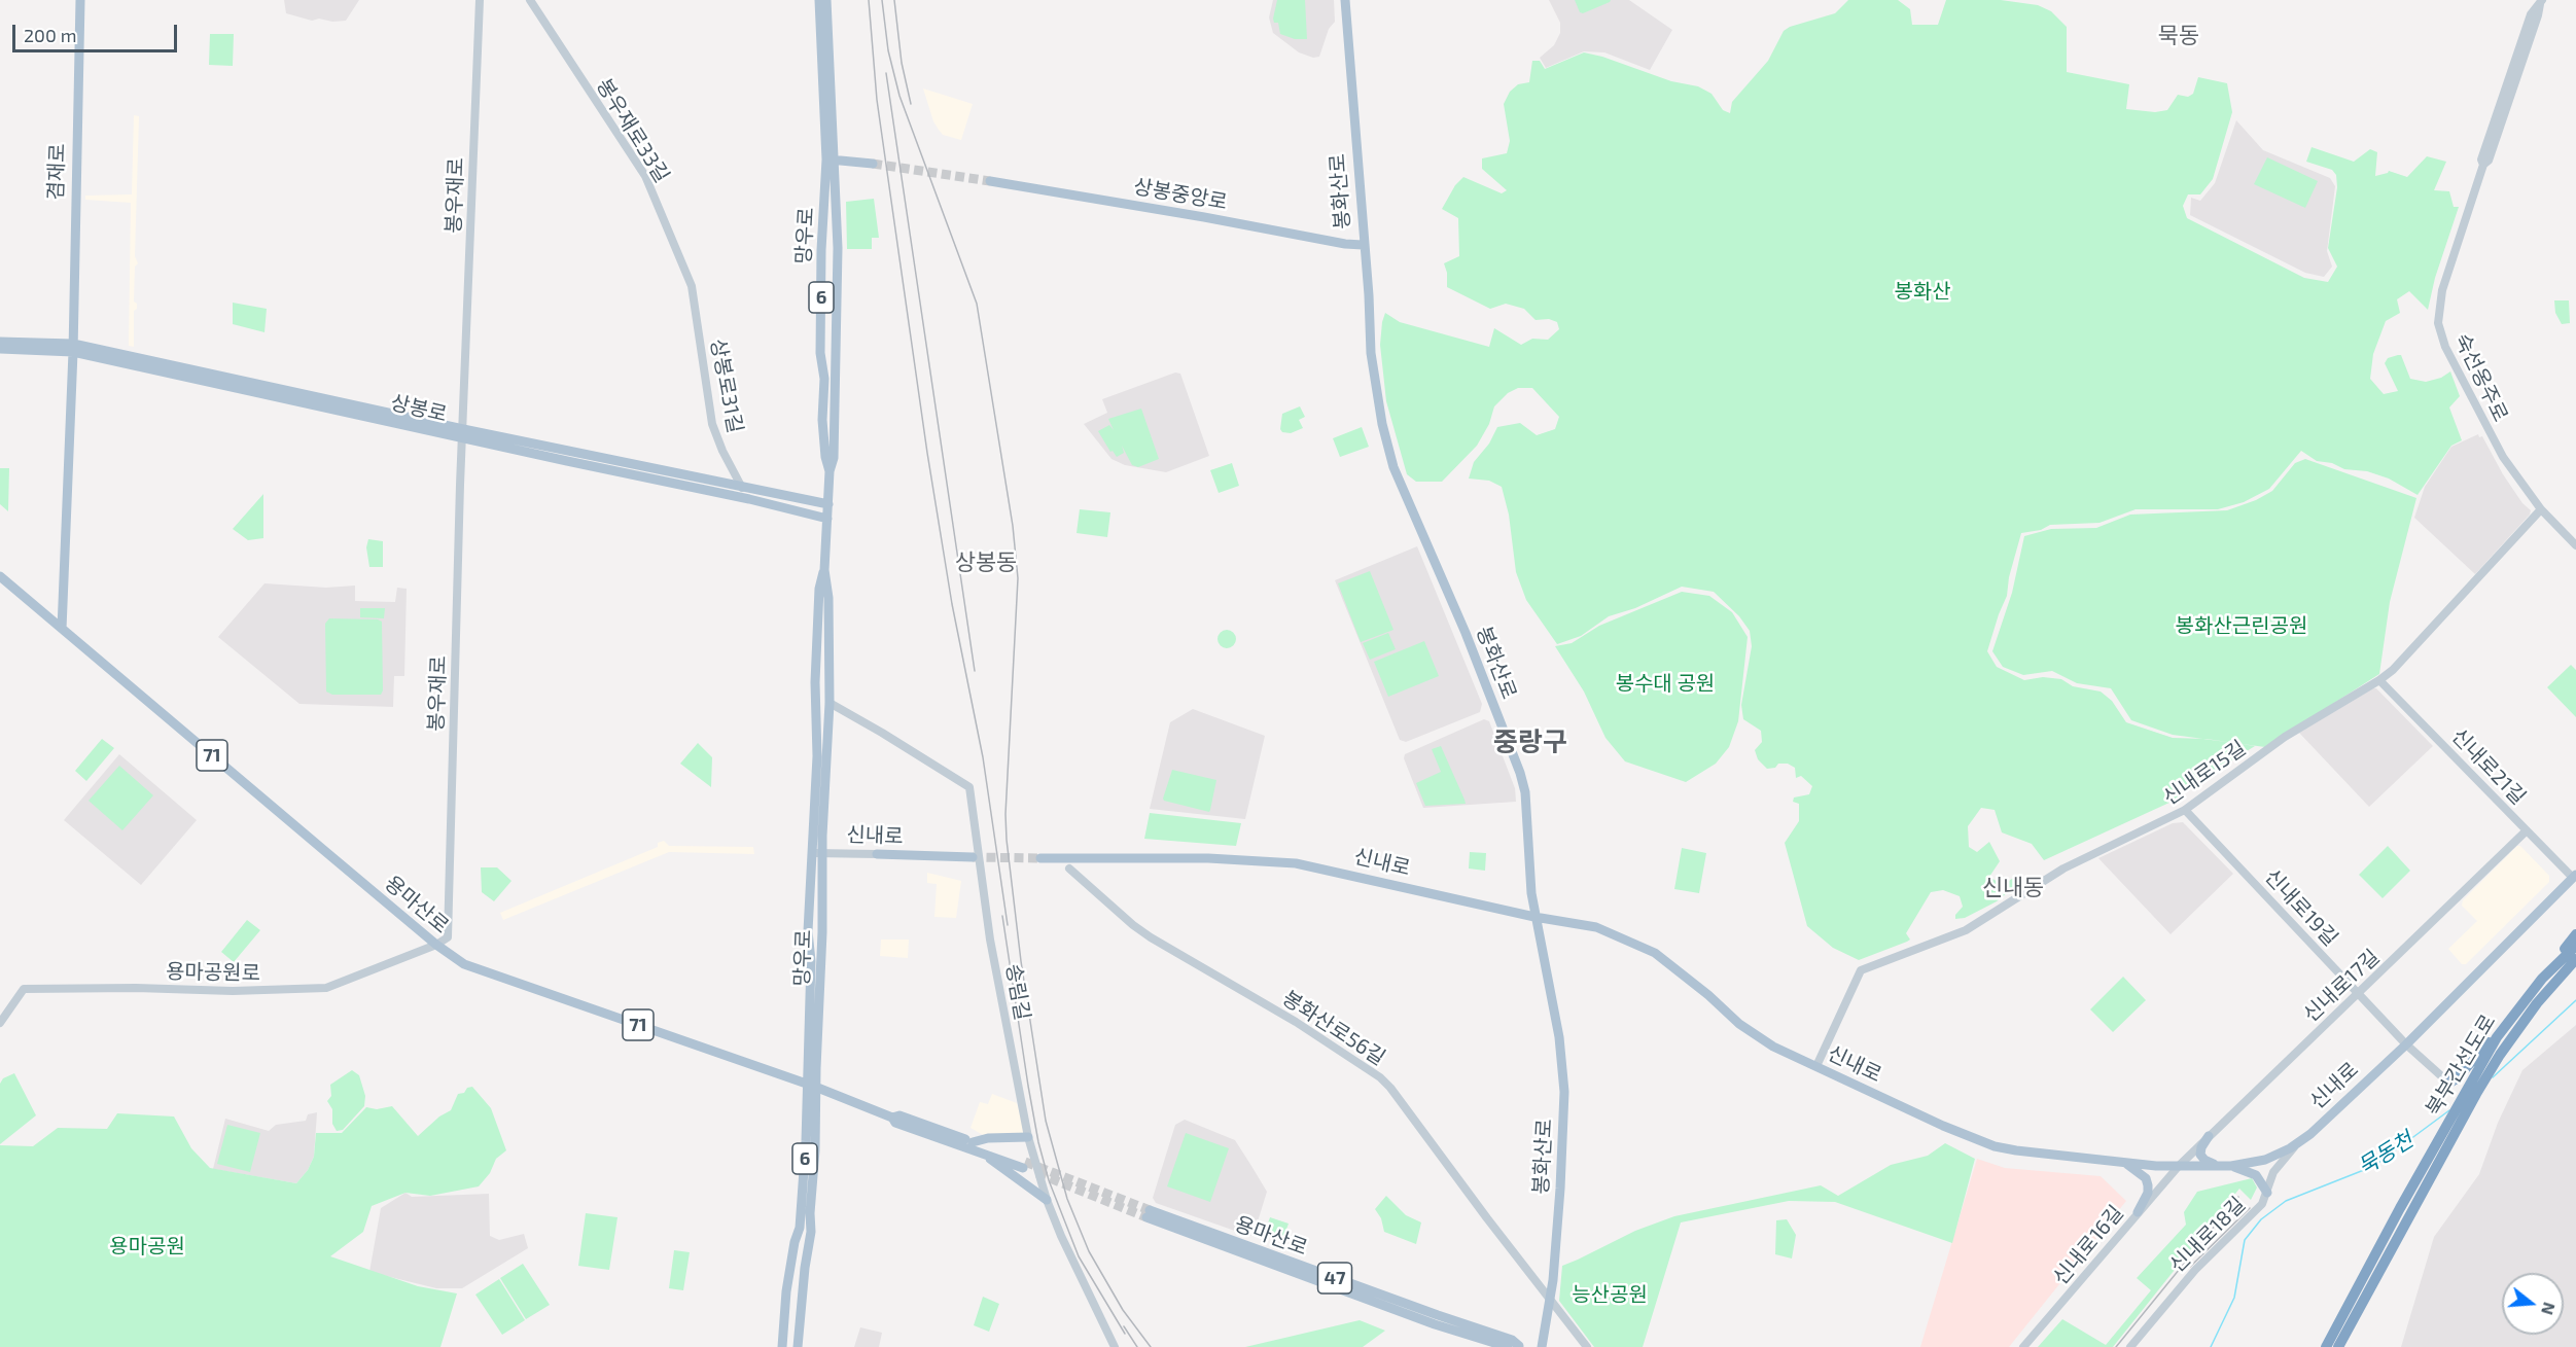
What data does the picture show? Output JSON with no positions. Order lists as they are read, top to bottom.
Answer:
{
  "streets": {
    "highway": ["북부간선도로"],
    "main road": [
      "겸재로",
      "봉화산로",
      "상봉중앙로",
      "망우로",
      "6",
      "상봉로",
      "71",
      "신내로",
      "용마산로",
      "47"
    ],
    "street": [
      "봉우재로33길",
      "봉우재로",
      "숙선옹주로",
      "상봉로31길",
      "신내로21길",
      "신내로15길",
      "신내로19길",
      "용마공원로",
      "신내로17길",
      "송림길",
      "봉화산로56길",
      "신내로18길",
      "신내로16길"
    ]
  },
  "crossings": [
    ["봉우재로33길", "상봉로31길"],
    ["겸재로", "상봉로"],
    ["겸재로", "용마산로"],
    ["봉화산로", "상봉중앙로"],
    ["봉화산로", "신내로"],
    ["봉화산로", "봉화산로56길"],
    ["봉우재로", "상봉로"],
    ["봉우재로", "용마산로"],
    ["봉우재로", "용마공원로"],
    ["망우로", "상봉로"],
    ["망우로", "신내로"],
    ["망우로", "용마산로"],
    ["망우로", "송림길"],
    ["숙선옹주로", "신내로15길"],
    ["상봉로31길", "상봉로"],
    ["신내로21길", "신내로15길"],
    ["신내로21길", "신내로"],
    ["신내로21길", "신내로17길"],
    ["신내로15길", "신내로"],
    ["신내로15길", "신내로19길"],
    ["신내로", "신내로19길"],
    ["신내로", "신내로17길"],
    ["신내로", "신내로18길"],
    ["신내로", "신내로16길"],
    ["용마산로", "용마공원로"],
    ["신내로19길", "신내로17길"],
    ["신내로17길", "신내로16길"]
  ],
  "districts": [
    "묵동",
    "상봉동",
    "중랑구",
    "신내동"
  ],
  "water": ["묵동천"],
  "parks": [
    "봉화산",
    "봉화산근린공원",
    "봉수대 공원",
    "용마공원",
    "능산공원"
  ],
  "scale_bar": "200 m",
  "north": "right"
}
